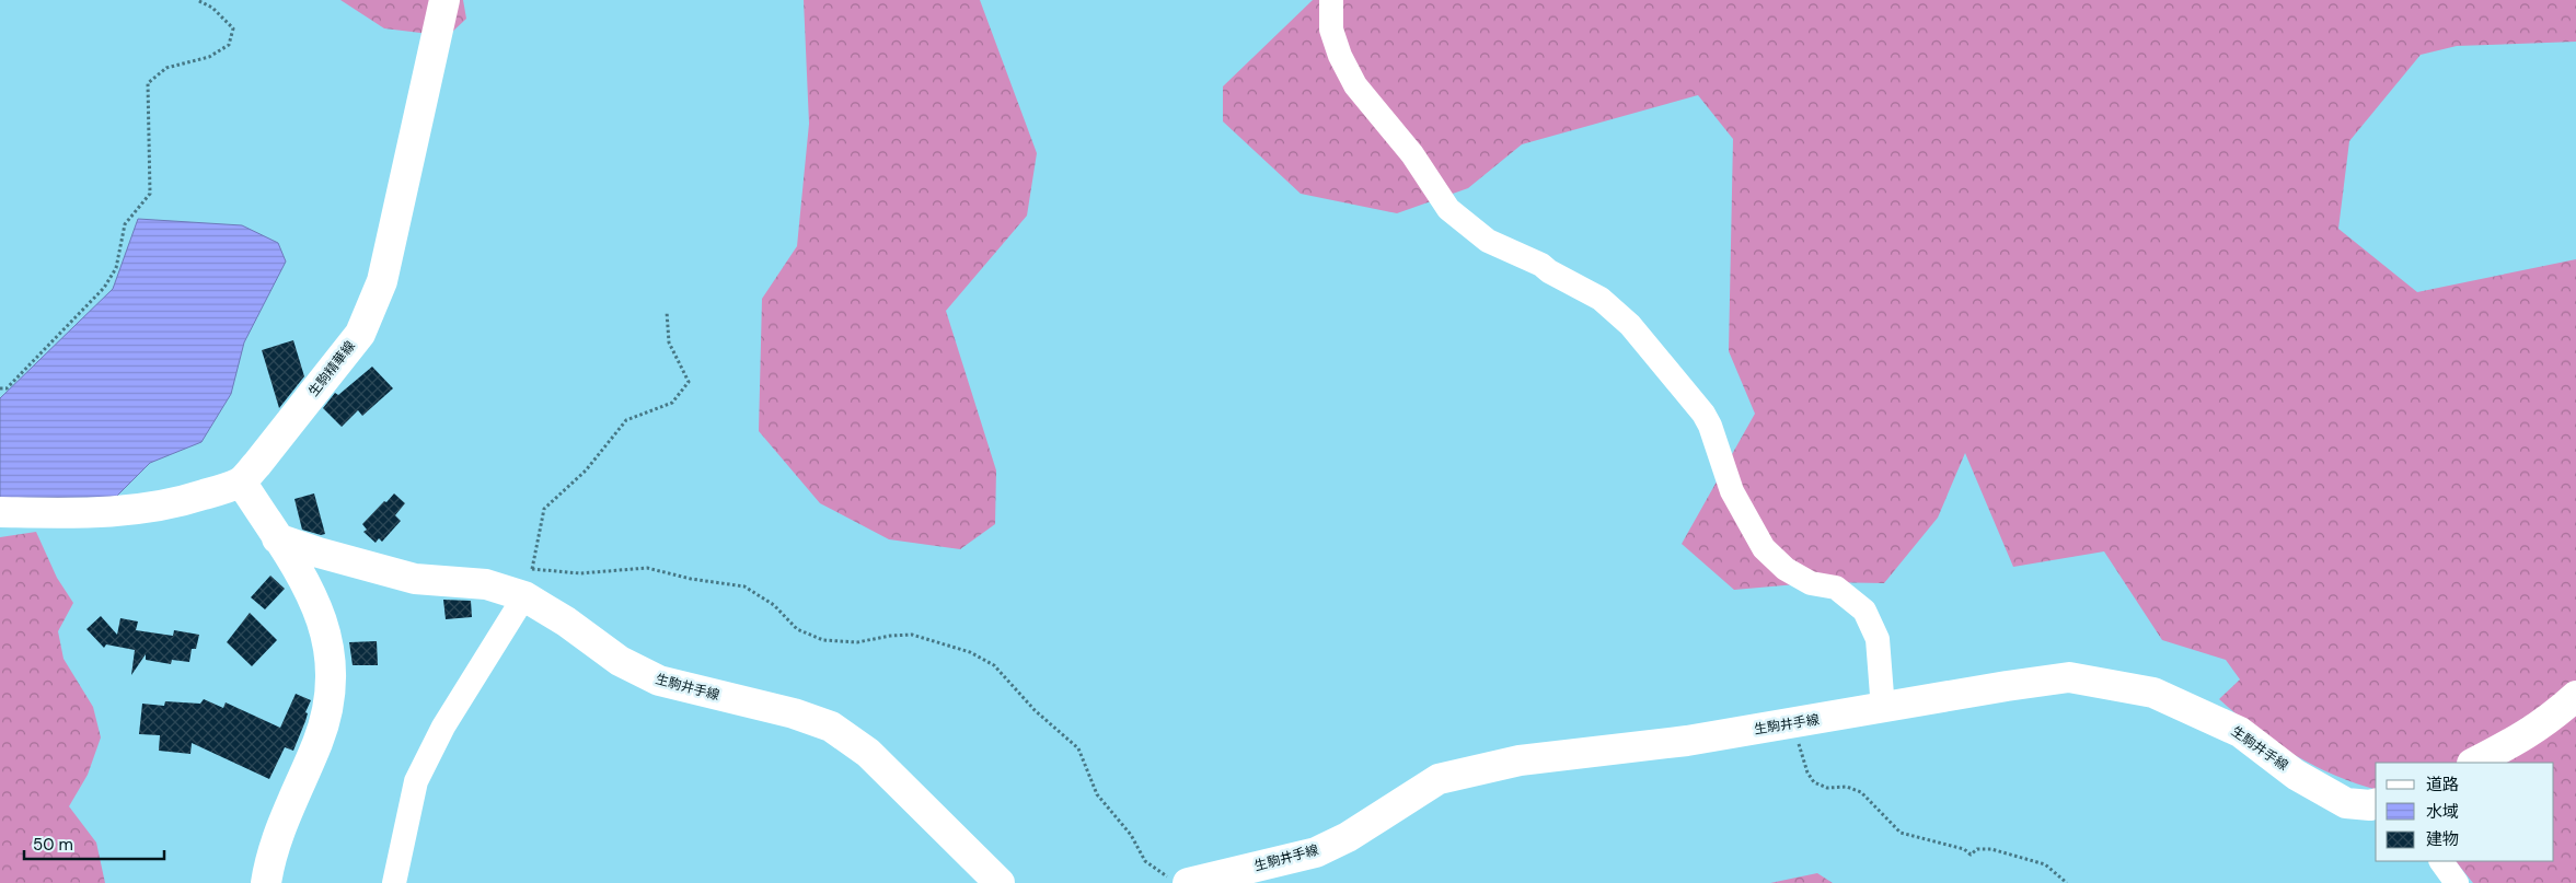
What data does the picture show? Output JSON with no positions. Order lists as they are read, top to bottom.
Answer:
{
  "streets": {
    "main road": ["生駒精華線", "生駒井手線"]
  },
  "legend": ["道路", "水域", "建物"],
  "scale_bar": "50 m"
}
